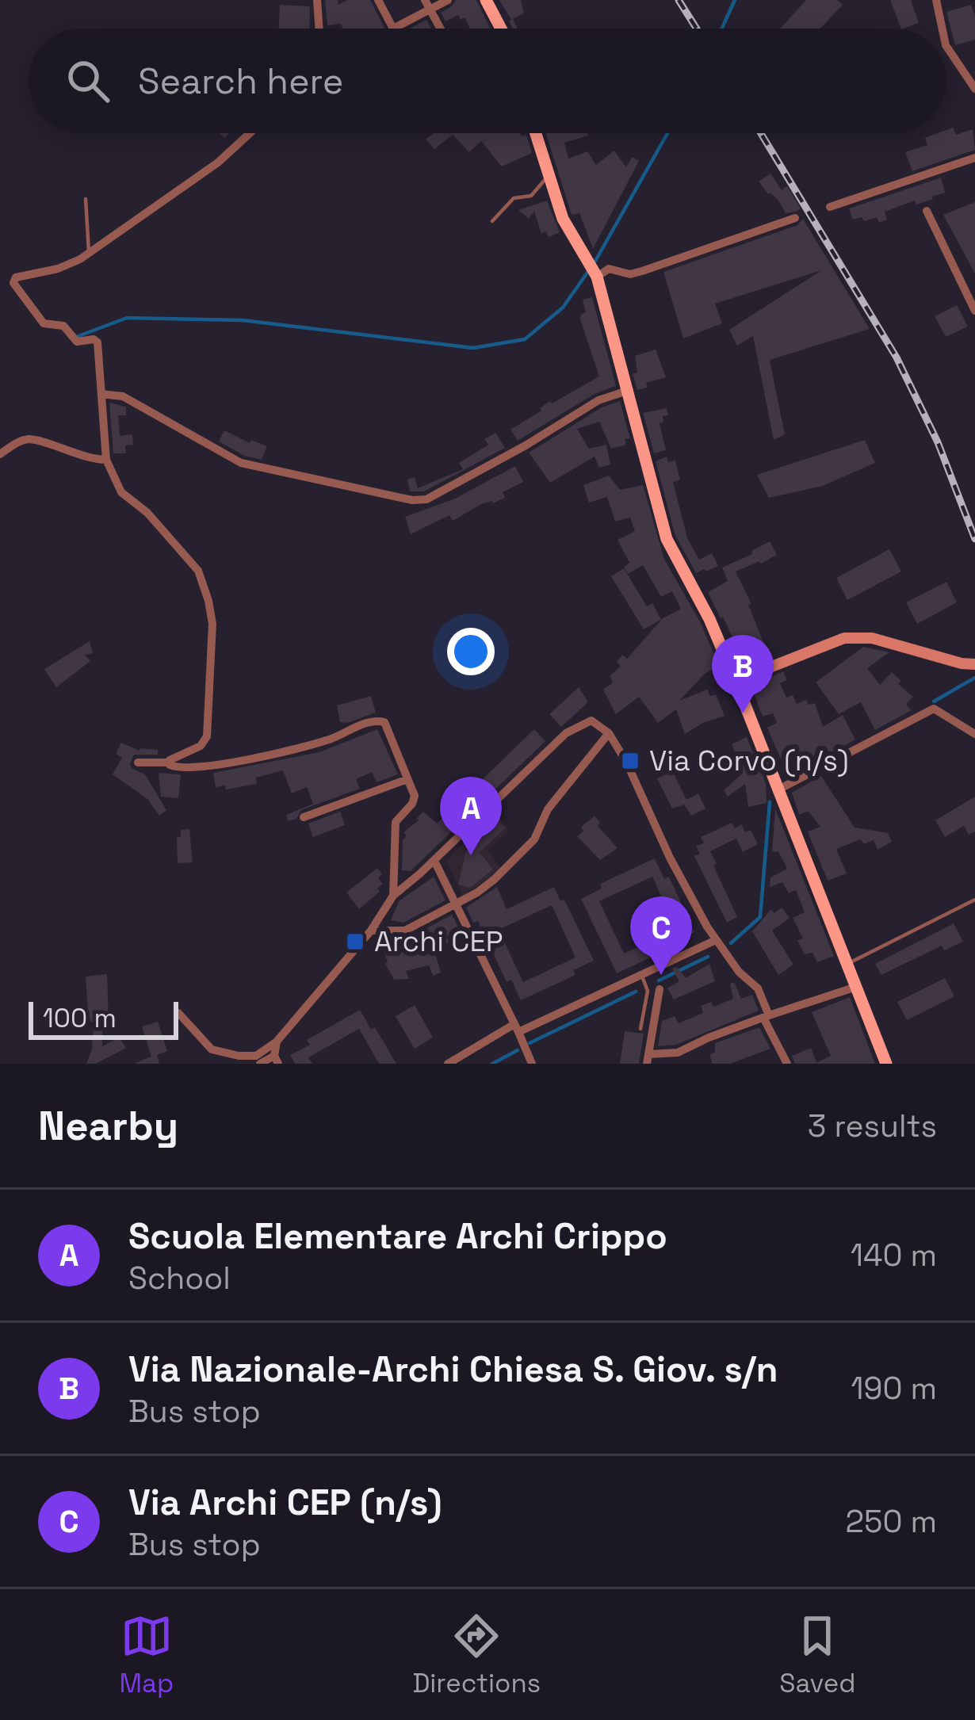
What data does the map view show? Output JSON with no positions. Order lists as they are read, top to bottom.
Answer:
{
  "places": {
    "transit": ["Via Corvo (n/s)", "Archi CEP"]
  },
  "scale_bar": "100 m",
  "page": {
    "search": "Search here",
    "pins": ["B", "A", "C"],
    "scale": "100 m",
    "heading": ["Nearby", "3 results"],
    "list": [
      {
        "mark": "A",
        "name": "Scuola Elementare Archi Crippo",
        "note": "School",
        "value": "140 m"
      },
      {
        "mark": "B",
        "name": "Via Nazionale-Archi Chiesa S. Giov. s/n",
        "note": "Bus stop",
        "value": "190 m"
      },
      {
        "mark": "C",
        "name": "Via Archi CEP (n/s)",
        "note": "Bus stop",
        "value": "250 m"
      }
    ],
    "nav": ["Map", "Directions", "Saved"]
  }
}
